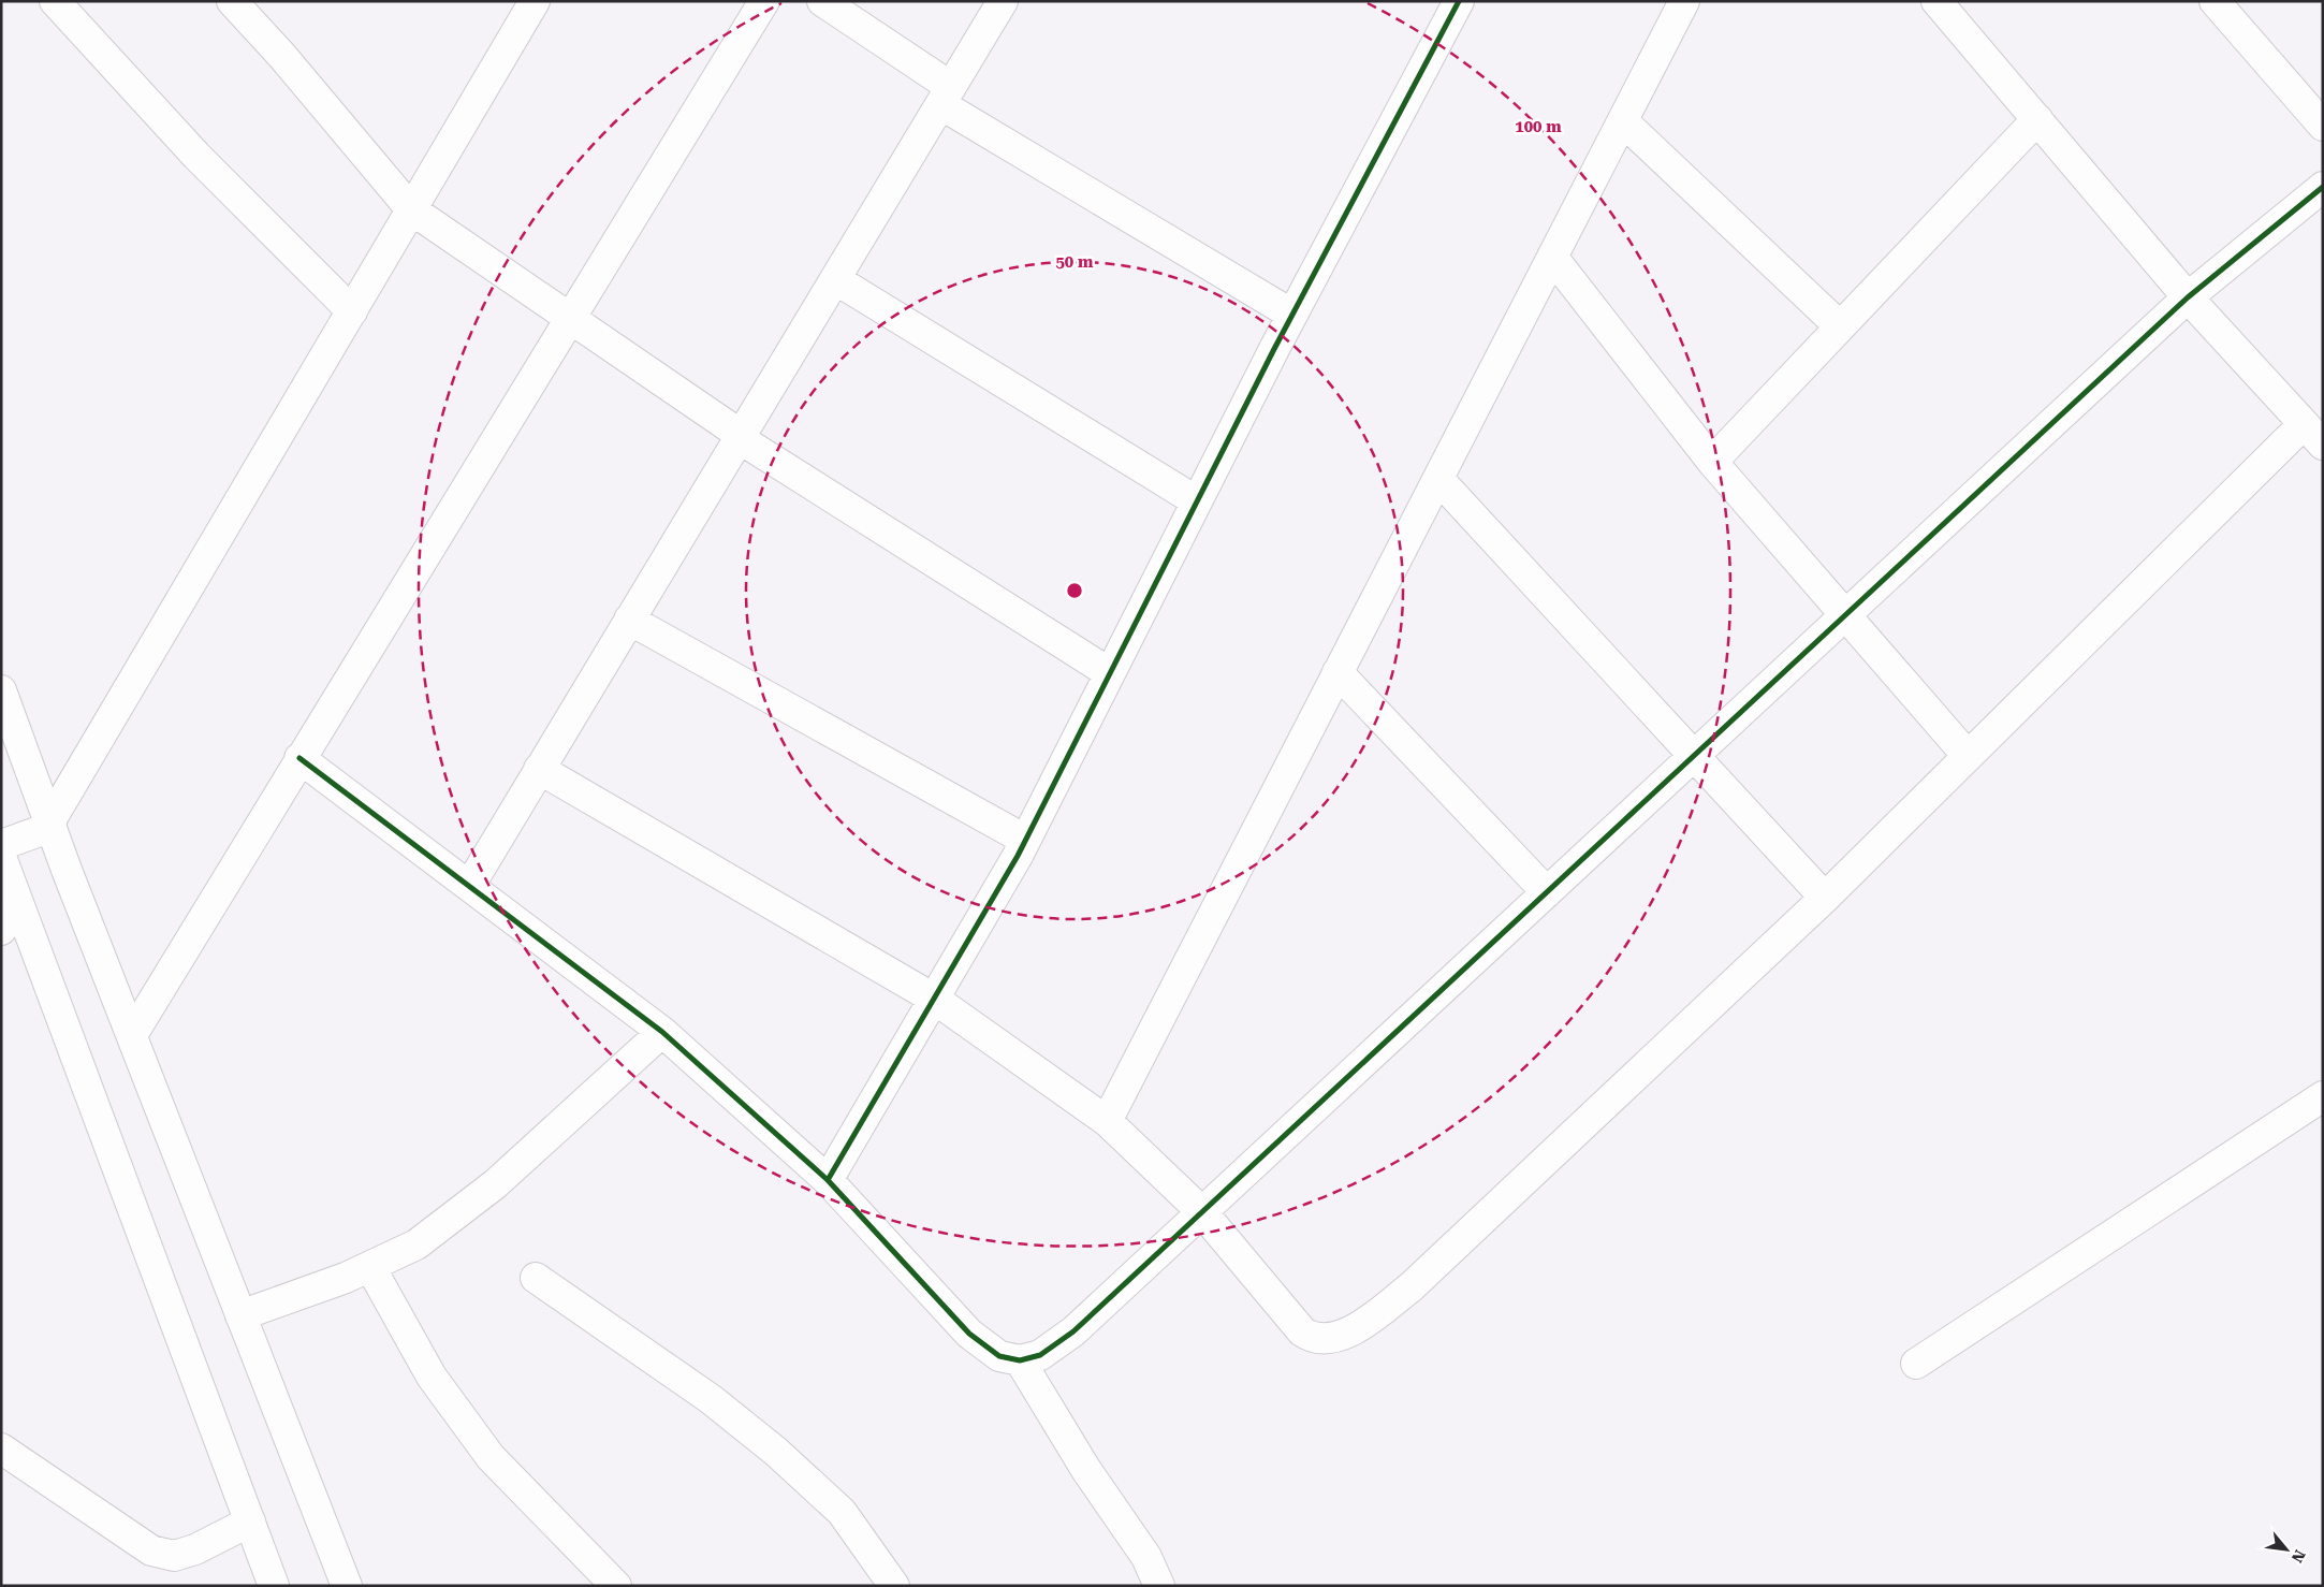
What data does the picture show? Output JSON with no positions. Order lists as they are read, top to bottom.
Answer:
{
  "north": "bottom right",
  "rings": ["100 m", "50 m"]
}
